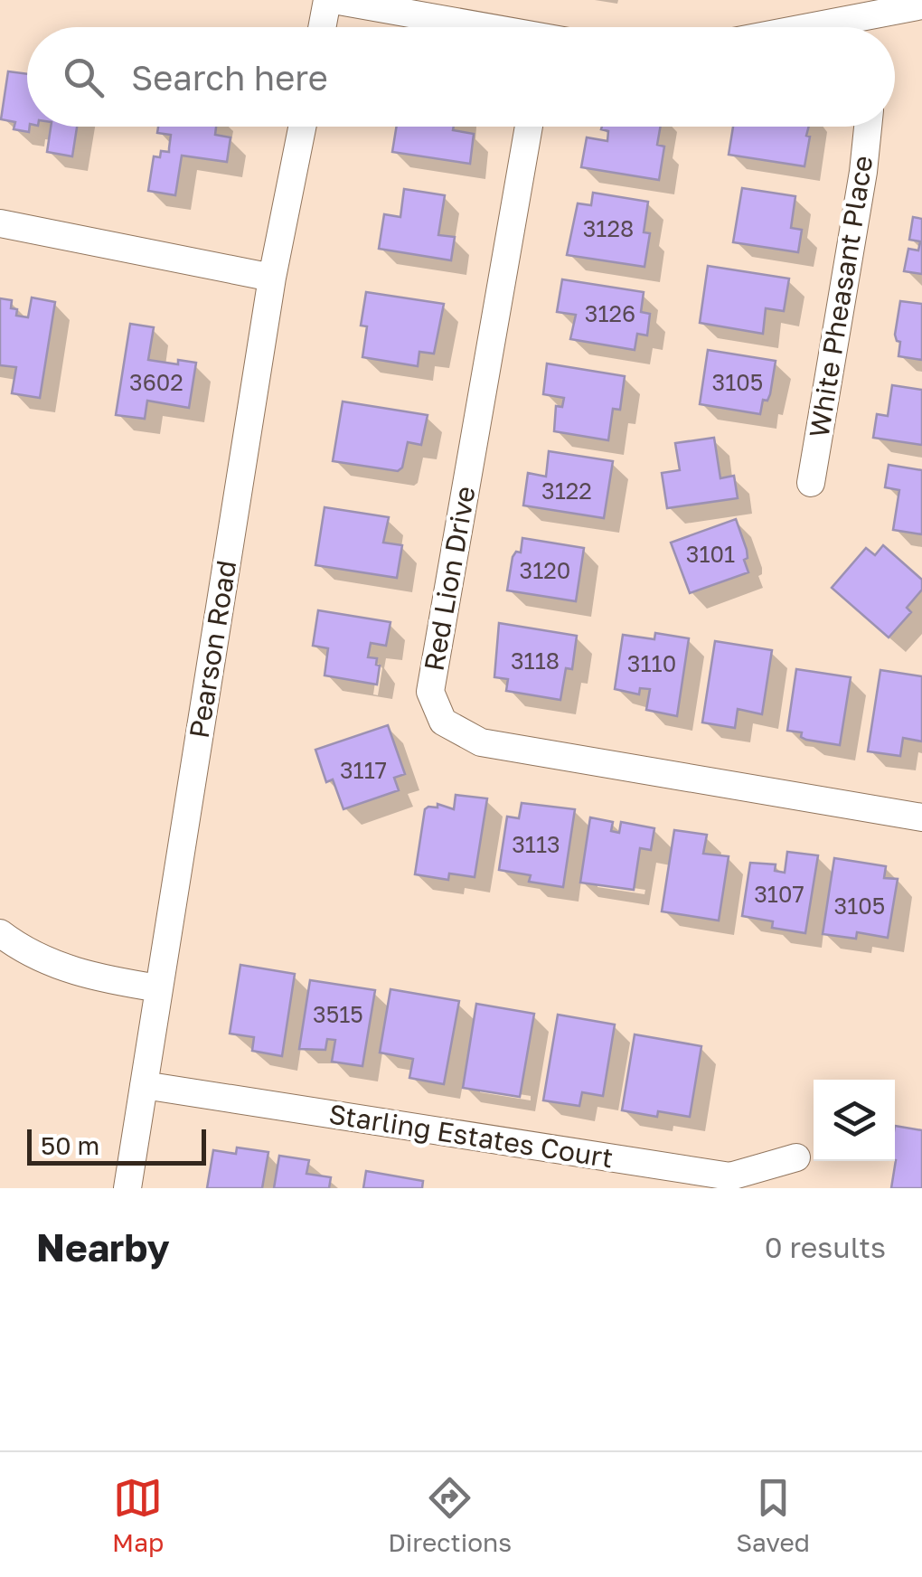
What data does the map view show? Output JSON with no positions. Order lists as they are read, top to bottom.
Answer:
{
  "streets": {
    "street": [
      "White Pheasant Place",
      "Red Lion Drive",
      "Pearson Road",
      "Starling Estates Court"
    ]
  },
  "crossings": [
    ["Pearson Road", "Starling Estates Court"]
  ],
  "house_numbers": [
    "3128",
    "3126",
    "3602",
    "3105",
    "3122",
    "3101",
    "3120",
    "3118",
    "3110",
    "3117",
    "3113",
    "3107",
    "3105",
    "3515"
  ],
  "scale_bar": "50 m",
  "page": {
    "search": "Search here",
    "scale": "50 m",
    "heading": ["Nearby", "0 results"],
    "nav": ["Map", "Directions", "Saved"]
  }
}
